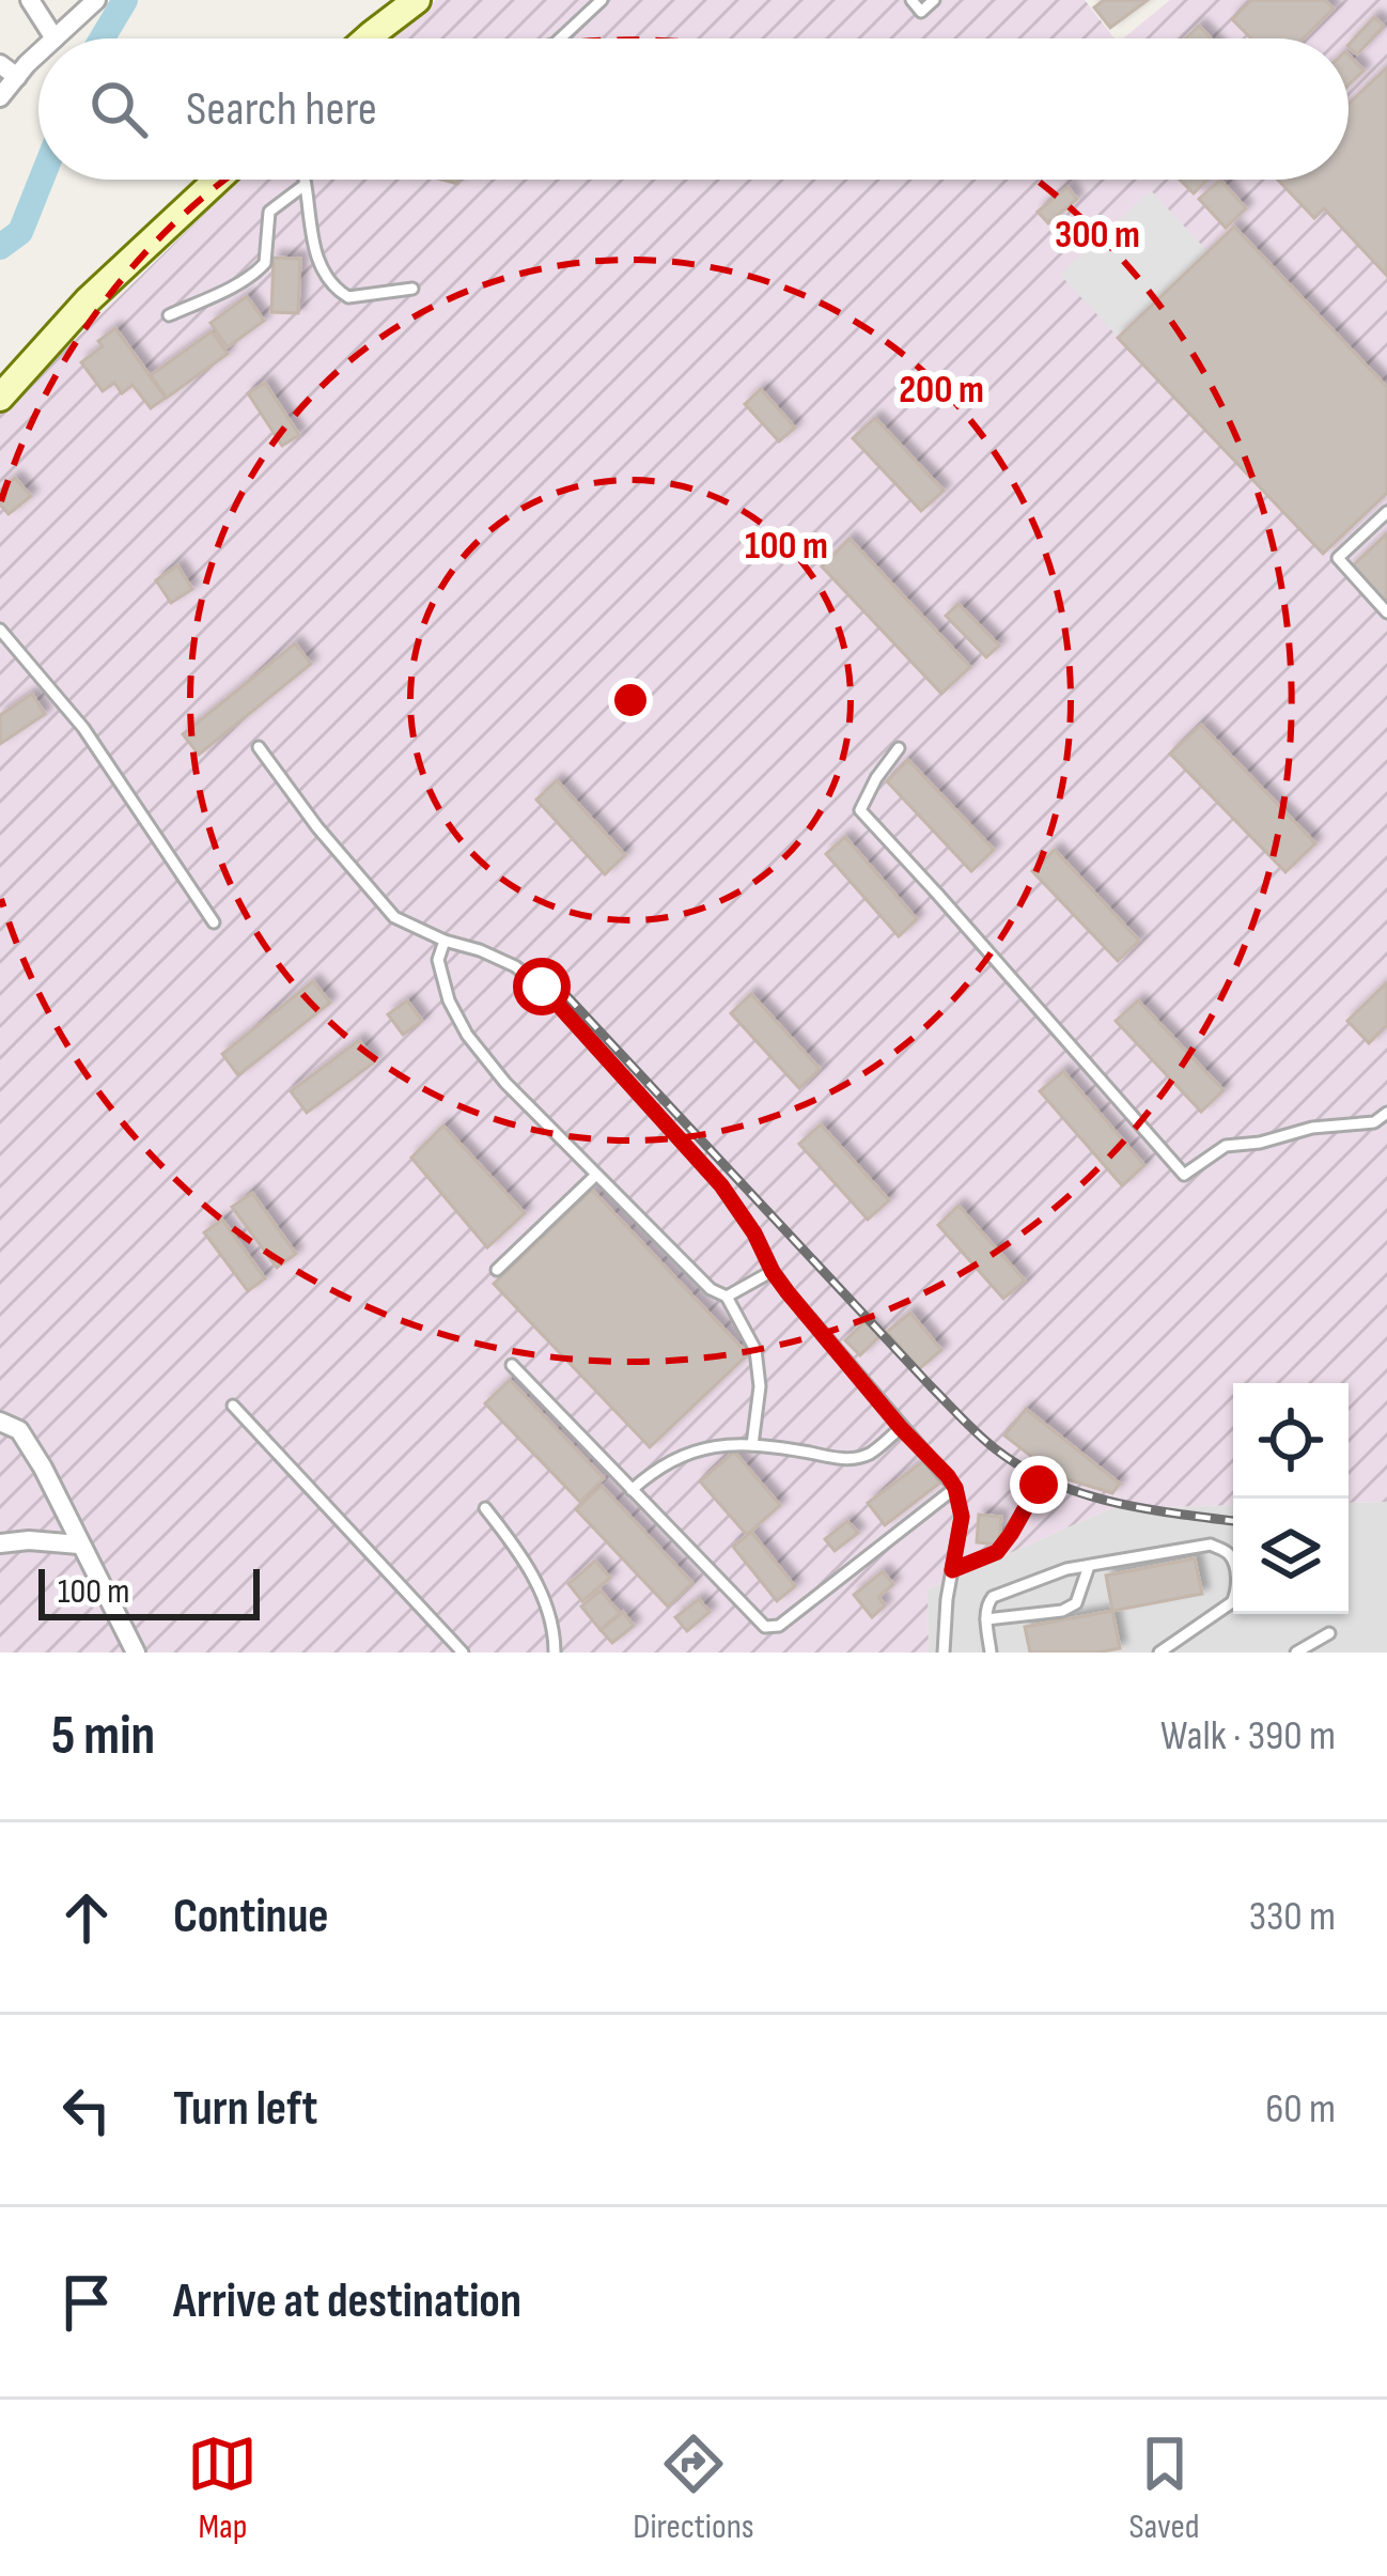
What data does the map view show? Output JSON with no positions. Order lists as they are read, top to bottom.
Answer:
{
  "scale_bar": "100 m",
  "page": {
    "search": "Search here",
    "scale": "100 m",
    "heading": ["5 min", "Walk · 390 m"],
    "list": [
      ["Continue", "330 m"],
      ["Turn left", "60 m"],
      "Arrive at destination"
    ],
    "nav": ["Map", "Directions", "Saved"]
  },
  "rings": ["300 m", "200 m", "100 m"]
}
